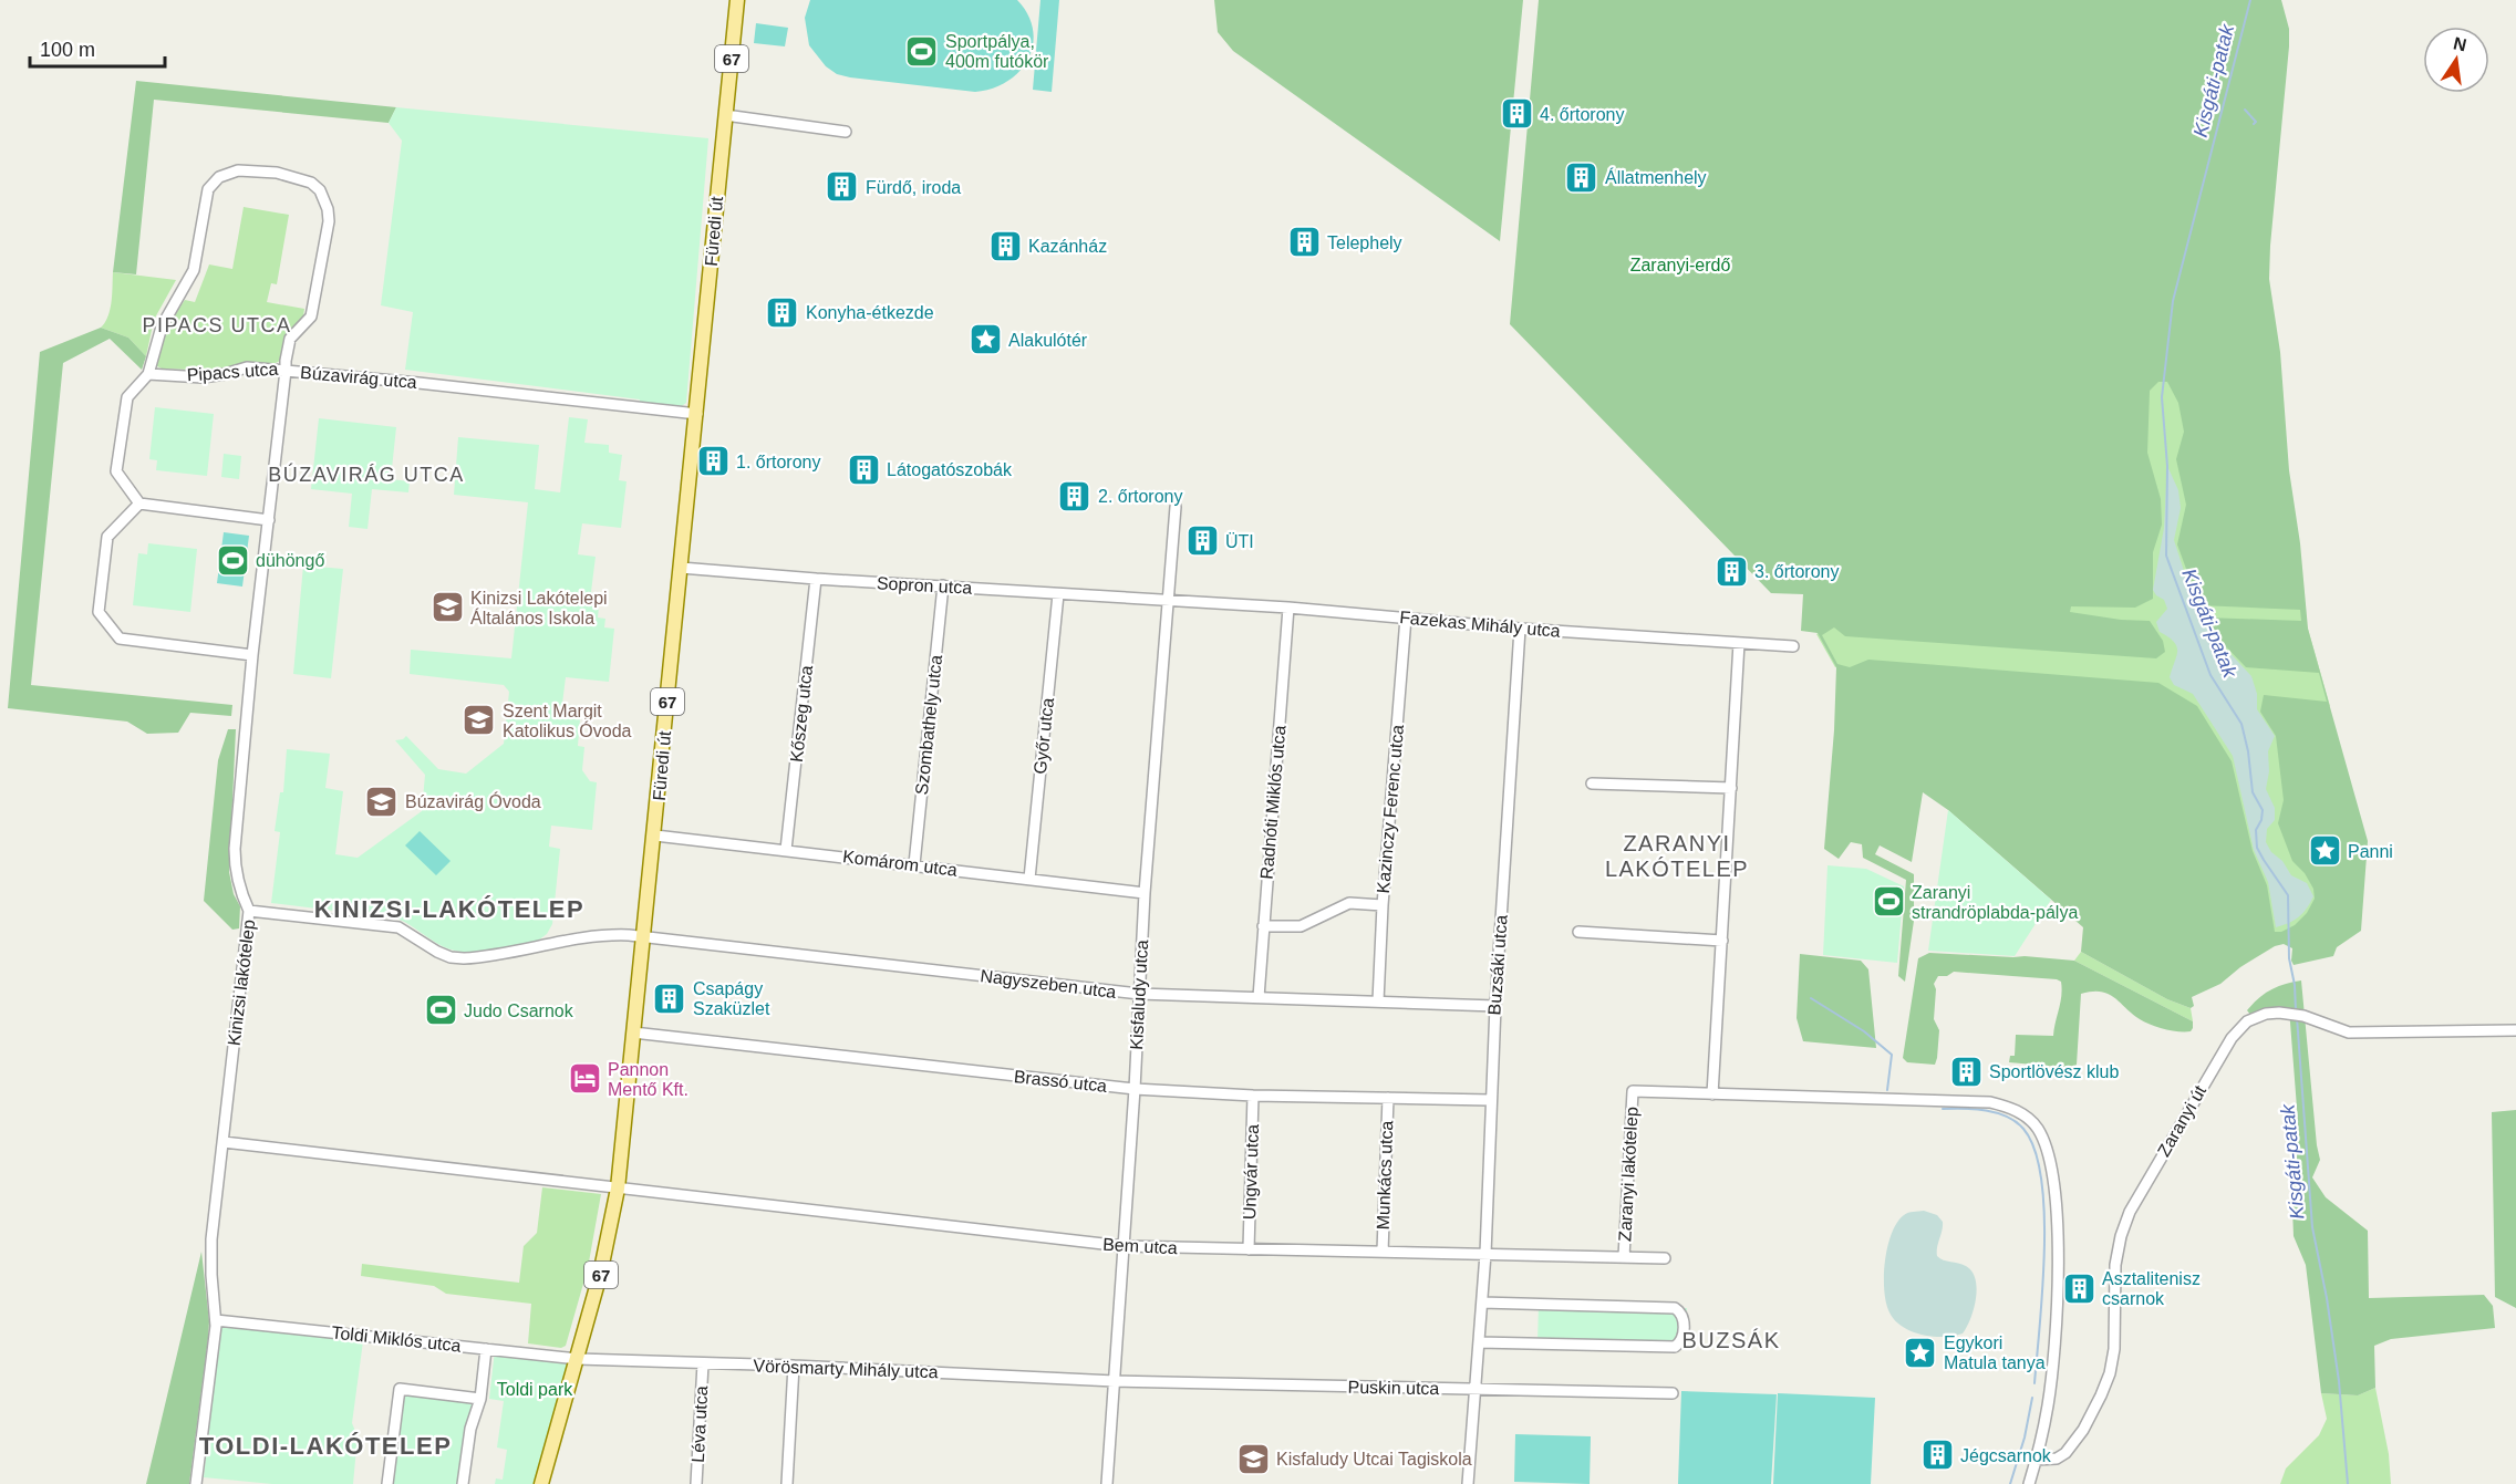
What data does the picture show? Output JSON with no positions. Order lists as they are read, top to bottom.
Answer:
{
  "streets": {
    "main road": ["67", "Füredi út"],
    "street": [
      "Pipacs utca",
      "Búzavirág utca",
      "Sopron utca",
      "Fazekas Mihály utca",
      "Kőszeg utca",
      "Szombathely utca",
      "Győr utca",
      "Radnóti Miklós utca",
      "Kazinczy Ferenc utca",
      "Komárom utca",
      "Buzsáki utca",
      "Kinizsi lakótelep",
      "Nagyszeben utca",
      "Kisfaludy utca",
      "Brassó utca",
      "Zaranyi út",
      "Ungvár utca",
      "Zaranyi lakótelep",
      "Munkács utca",
      "Bem utca",
      "Toldi Miklós utca",
      "Vörösmarty Mihály utca",
      "Puskin utca",
      "Léva utca"
    ]
  },
  "crossings": [
    ["Füredi út", "Búzavirág utca"],
    ["Füredi út", "Sopron utca"],
    ["Füredi út", "Komárom utca"],
    ["Füredi út", "Kinizsi lakótelep"],
    ["Füredi út", "Nagyszeben utca"],
    ["Füredi út", "Brassó utca"],
    ["Füredi út", "Bem utca"],
    ["Füredi út", "Toldi Miklós utca"],
    ["Füredi út", "Vörösmarty Mihály utca"],
    ["Pipacs utca", "Búzavirág utca"],
    ["Búzavirág utca", "Kinizsi lakótelep"],
    ["Sopron utca", "Fazekas Mihály utca"],
    ["Sopron utca", "Kőszeg utca"],
    ["Sopron utca", "Szombathely utca"],
    ["Sopron utca", "Győr utca"],
    ["Sopron utca", "Kisfaludy utca"],
    ["Fazekas Mihály utca", "Radnóti Miklós utca"],
    ["Fazekas Mihály utca", "Kazinczy Ferenc utca"],
    ["Fazekas Mihály utca", "Buzsáki utca"],
    ["Fazekas Mihály utca", "Kisfaludy utca"],
    ["Kőszeg utca", "Komárom utca"],
    ["Szombathely utca", "Komárom utca"],
    ["Győr utca", "Komárom utca"],
    ["Radnóti Miklós utca", "Nagyszeben utca"],
    ["Kazinczy Ferenc utca", "Nagyszeben utca"],
    ["Komárom utca", "Kisfaludy utca"],
    ["Buzsáki utca", "Nagyszeben utca"],
    ["Buzsáki utca", "Brassó utca"],
    ["Buzsáki utca", "Bem utca"],
    ["Buzsáki utca", "Puskin utca"],
    ["Kinizsi lakótelep", "Nagyszeben utca"],
    ["Kinizsi lakótelep", "Toldi Miklós utca"],
    ["Nagyszeben utca", "Kisfaludy utca"],
    ["Kisfaludy utca", "Brassó utca"],
    ["Kisfaludy utca", "Bem utca"],
    ["Kisfaludy utca", "Vörösmarty Mihály utca"],
    ["Kisfaludy utca", "Puskin utca"],
    ["Brassó utca", "Ungvár utca"],
    ["Brassó utca", "Munkács utca"],
    ["Ungvár utca", "Bem utca"],
    ["Zaranyi lakótelep", "Bem utca"],
    ["Munkács utca", "Bem utca"],
    ["Toldi Miklós utca", "Vörösmarty Mihály utca"],
    ["Vörösmarty Mihály utca", "Puskin utca"],
    ["Vörösmarty Mihály utca", "Léva utca"]
  ],
  "districts": [
    "PIPACS UTCA",
    "BÚZAVIRÁG UTCA",
    "ZARANYI LAKÓTELEP",
    "KINIZSI-LAKÓTELEP",
    "BUZSÁK",
    "TOLDI-LAKÓTELEP"
  ],
  "water": ["Kisgáti-patak"],
  "parks": ["Zaranyi-erdő", "Toldi park"],
  "places": {
    "sports": [
      "Sportpálya, 400m futókör",
      "dühöngő",
      "Zaranyi strandröplabda-pálya",
      "Judo Csarnok"
    ],
    "building": [
      "4. őrtorony",
      "Állatmenhely",
      "Fürdő, iroda",
      "Telephely",
      "Kazánház",
      "Konyha-étkezde",
      "1. őrtorony",
      "Látogatószobák",
      "2. őrtorony",
      "ÜTI",
      "3. őrtorony",
      "Csapágy Szaküzlet",
      "Sportlövész klub",
      "Asztalitenisz csarnok",
      "Jégcsarnok"
    ],
    "place": ["Alakulótér", "Panni", "Egykori Matula tanya"],
    "school or university": [
      "Kinizsi Lakótelepi Általános Iskola",
      "Szent Margit Katolikus Óvoda",
      "Búzavirág Óvoda",
      "Kisfaludy Utcai Tagiskola"
    ],
    "hotel": ["Pannon Mentő Kft."]
  },
  "scale_bar": "100 m",
  "north": "top"
}
